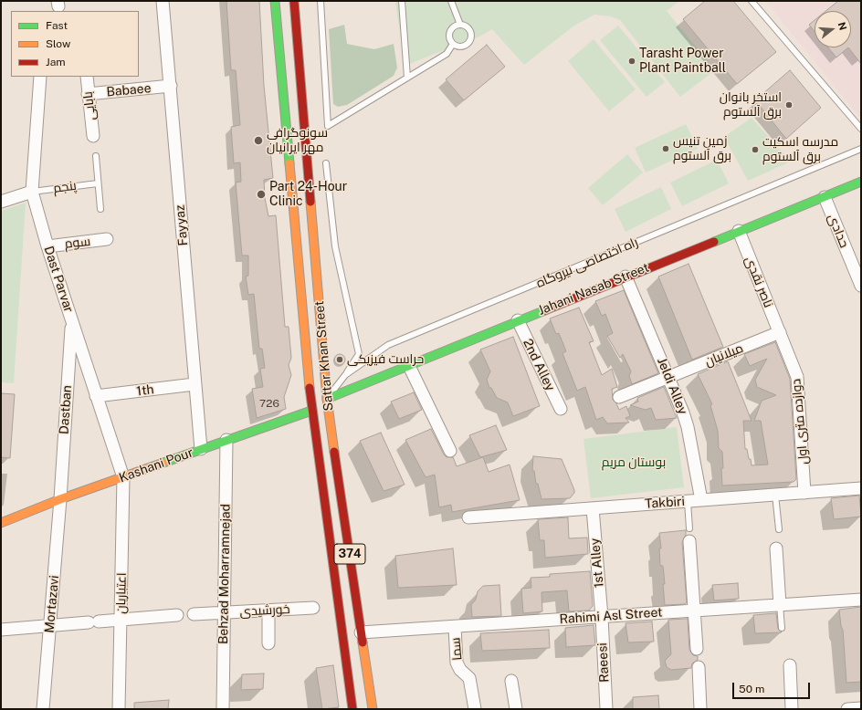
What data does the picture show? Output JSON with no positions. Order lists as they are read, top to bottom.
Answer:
{
  "streets": {
    "main road": [
      "Jahani Nasab Street",
      "Sattar Khan Street",
      "Kashani Pour",
      "374"
    ],
    "street": [
      "Babaee",
      "بابایی",
      "Fayyaz",
      "حدادی",
      "سوم",
      "Dast Parvar",
      "ناصر نقدی",
      "میلانیان",
      "2nd Alley",
      "Jeldi Alley",
      "1th",
      "Dastban",
      "دوازده متری اول",
      "Takbiri",
      "1st Alley",
      "Behzad Moharramnejad",
      "اعتباریان",
      "Mortazavi",
      "خورشیدی",
      "Rahimi Asl Street",
      "سما",
      "Raeesi"
    ],
    "lane": ["پنجم", "راه اختصاصی نیروگاه"]
  },
  "crossings": [
    ["Babaee", "بابایی"],
    ["Babaee", "Fayyaz"],
    ["پنجم", "Dast Parvar"],
    ["Fayyaz", "1th"],
    ["Fayyaz", "Kashani Pour"],
    ["حدادی", "Jahani Nasab Street"],
    ["سوم", "Dast Parvar"],
    ["راه اختصاصی نیروگاه", "Jahani Nasab Street"],
    ["راه اختصاصی نیروگاه", "Sattar Khan Street"],
    ["Dast Parvar", "1th"],
    ["Dast Parvar", "Dastban"],
    ["Dast Parvar", "Kashani Pour"],
    ["Dast Parvar", "اعتباریان"],
    ["ناصر نقدی", "Jahani Nasab Street"],
    ["ناصر نقدی", "میلانیان"],
    ["ناصر نقدی", "دوازده متری اول"],
    ["Jahani Nasab Street", "Sattar Khan Street"],
    ["Jahani Nasab Street", "2nd Alley"],
    ["Jahani Nasab Street", "Jeldi Alley"],
    ["میلانیان", "Jeldi Alley"],
    ["میلانیان", "دوازده متری اول"],
    ["Sattar Khan Street", "Kashani Pour"],
    ["Sattar Khan Street", "Rahimi Asl Street"],
    ["Jeldi Alley", "Takbiri"],
    ["Dastban", "Kashani Pour"],
    ["Dastban", "Mortazavi"],
    ["دوازده متری اول", "Takbiri"],
    ["Kashani Pour", "Behzad Moharramnejad"],
    ["Kashani Pour", "اعتباریان"],
    ["Kashani Pour", "Mortazavi"],
    ["Takbiri", "1st Alley"],
    ["1st Alley", "Rahimi Asl Street"],
    ["1st Alley", "Raeesi"],
    ["Behzad Moharramnejad", "خورشیدی"],
    ["Rahimi Asl Street", "سما"],
    ["Rahimi Asl Street", "Raeesi"]
  ],
  "parks": ["بوستان مریم"],
  "places": [
    "Tarasht Power Plant Paintball",
    "استخر بانوان برق آلستوم",
    "سونوگرافی مهر ایرانیان",
    "زمین تنیس برق آلستوم",
    "مدرسه اسکیت برق آلستوم",
    "Part 24-Hour Clinic",
    "حراست فیزیکی"
  ],
  "house_numbers": ["726"],
  "legend": ["Fast", "Slow", "Jam"],
  "scale_bar": "50 m",
  "north": "right"
}
